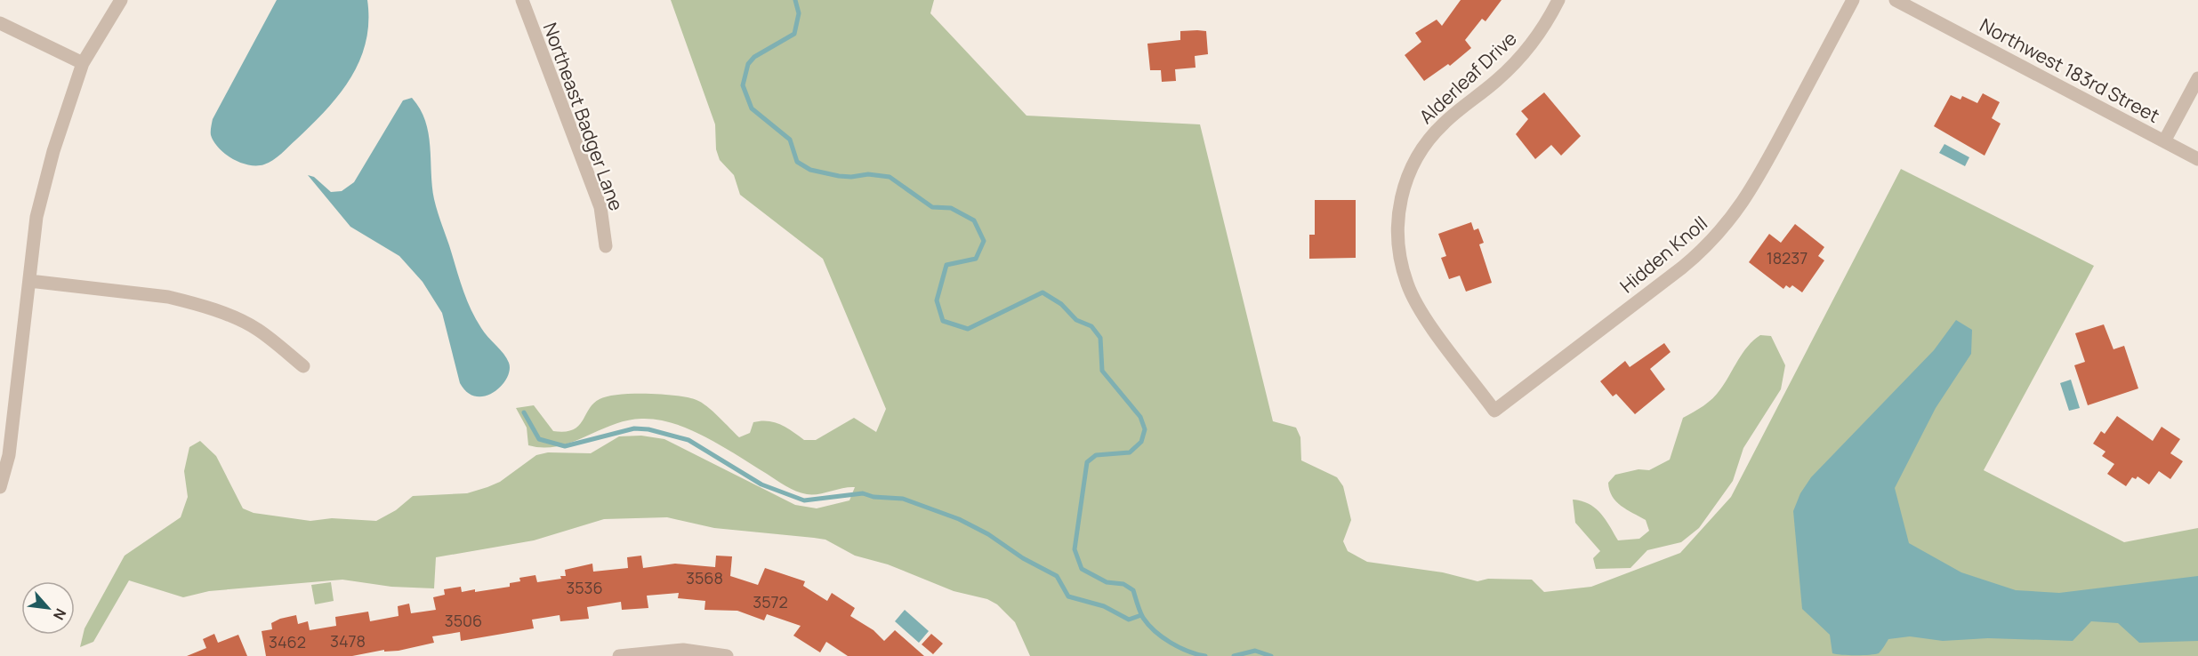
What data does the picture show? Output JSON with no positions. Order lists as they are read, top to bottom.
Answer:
{
  "streets": {
    "street": [
      "Northwest 183rd Street",
      "Alderleaf Drive",
      "Northeast Badger Lane",
      "Hidden Knoll"
    ]
  },
  "crossings": [
    ["Alderleaf Drive", "Hidden Knoll"]
  ],
  "house_numbers": [
    "18237",
    "3568",
    "3536",
    "3572",
    "3506",
    "3478",
    "3462"
  ],
  "north": "bottom right"
}
